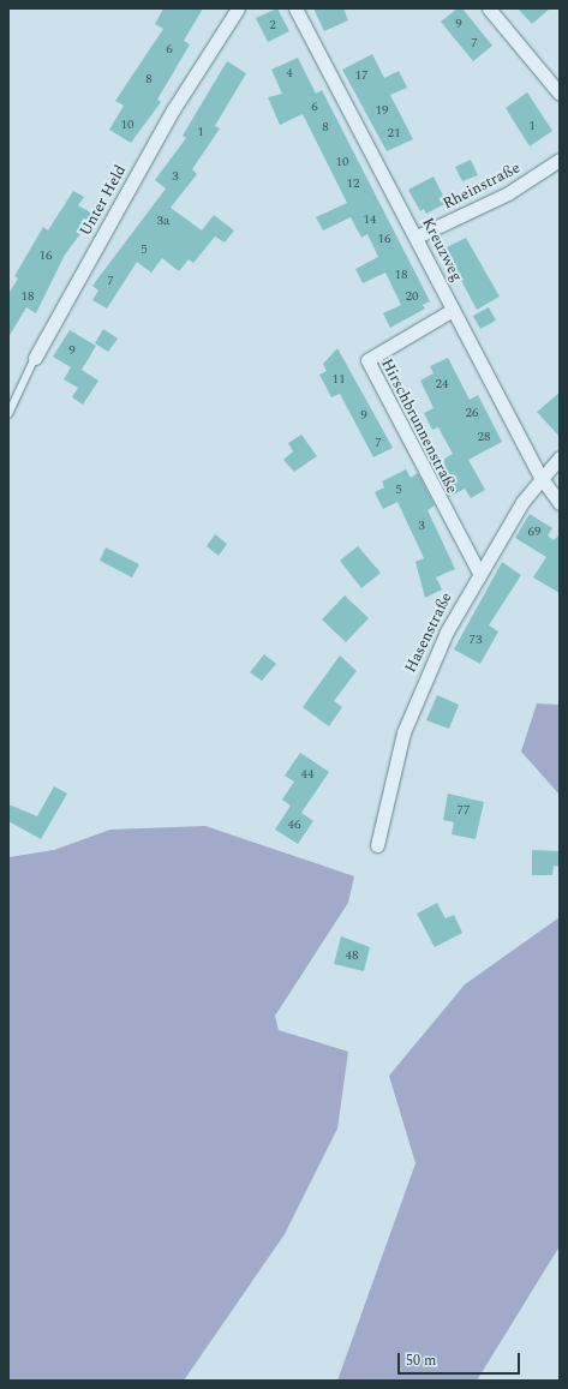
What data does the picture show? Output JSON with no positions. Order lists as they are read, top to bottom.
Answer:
{
  "streets": {
    "street": [
      "Rheinstraße",
      "Unter Held",
      "Kreuzweg",
      "Hirschbrunnenstraße",
      "Hasenstraße"
    ]
  },
  "crossings": [
    ["Rheinstraße", "Kreuzweg"],
    ["Kreuzweg", "Hirschbrunnenstraße"],
    ["Kreuzweg", "Hasenstraße"],
    ["Hirschbrunnenstraße", "Hasenstraße"]
  ],
  "house_numbers": [
    "9",
    "2",
    "7",
    "6",
    "4",
    "17",
    "8",
    "6",
    "19",
    "10",
    "1",
    "8",
    "1",
    "21",
    "10",
    "3",
    "12",
    "14",
    "3a",
    "16",
    "5",
    "16",
    "18",
    "7",
    "18",
    "20",
    "9",
    "11",
    "24",
    "26",
    "9",
    "28",
    "7",
    "5",
    "3",
    "69",
    "73",
    "44",
    "77",
    "46",
    "48"
  ],
  "scale_bar": "50 m"
}
